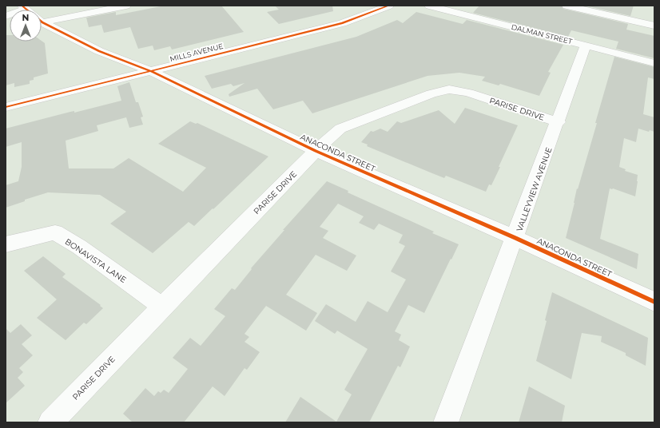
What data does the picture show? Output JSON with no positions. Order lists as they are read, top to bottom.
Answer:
{
  "streets": {
    "street": [
      "DALMAN STREET",
      "MILLS AVENUE",
      "PARISE DRIVE",
      "ANACONDA STREET",
      "VALLEYVIEW AVENUE",
      "BONAVISTA LANE"
    ]
  },
  "crossings": [
    ["DALMAN STREET", "VALLEYVIEW AVENUE"],
    ["MILLS AVENUE", "ANACONDA STREET"],
    ["PARISE DRIVE", "ANACONDA STREET"],
    ["PARISE DRIVE", "VALLEYVIEW AVENUE"],
    ["PARISE DRIVE", "BONAVISTA LANE"],
    ["ANACONDA STREET", "VALLEYVIEW AVENUE"]
  ],
  "north": "top"
}
